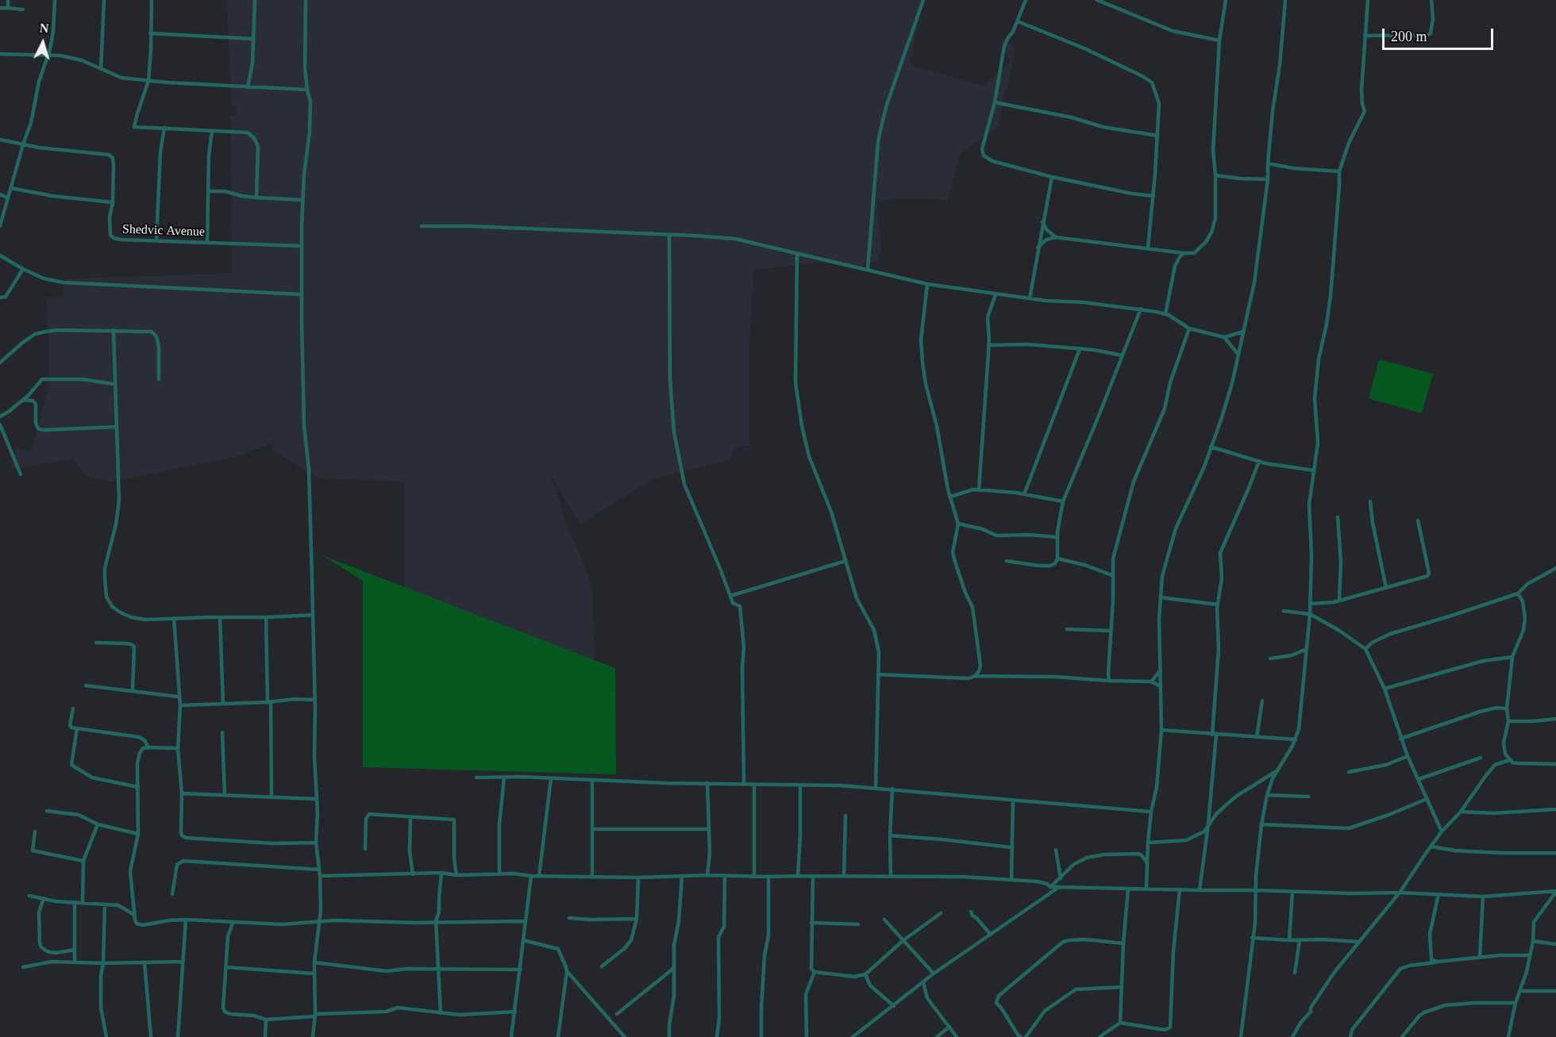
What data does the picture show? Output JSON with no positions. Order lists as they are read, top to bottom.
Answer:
{
  "streets": {
    "street": ["Shedvic Avenue"]
  },
  "scale_bar": "200 m",
  "north": "top"
}
